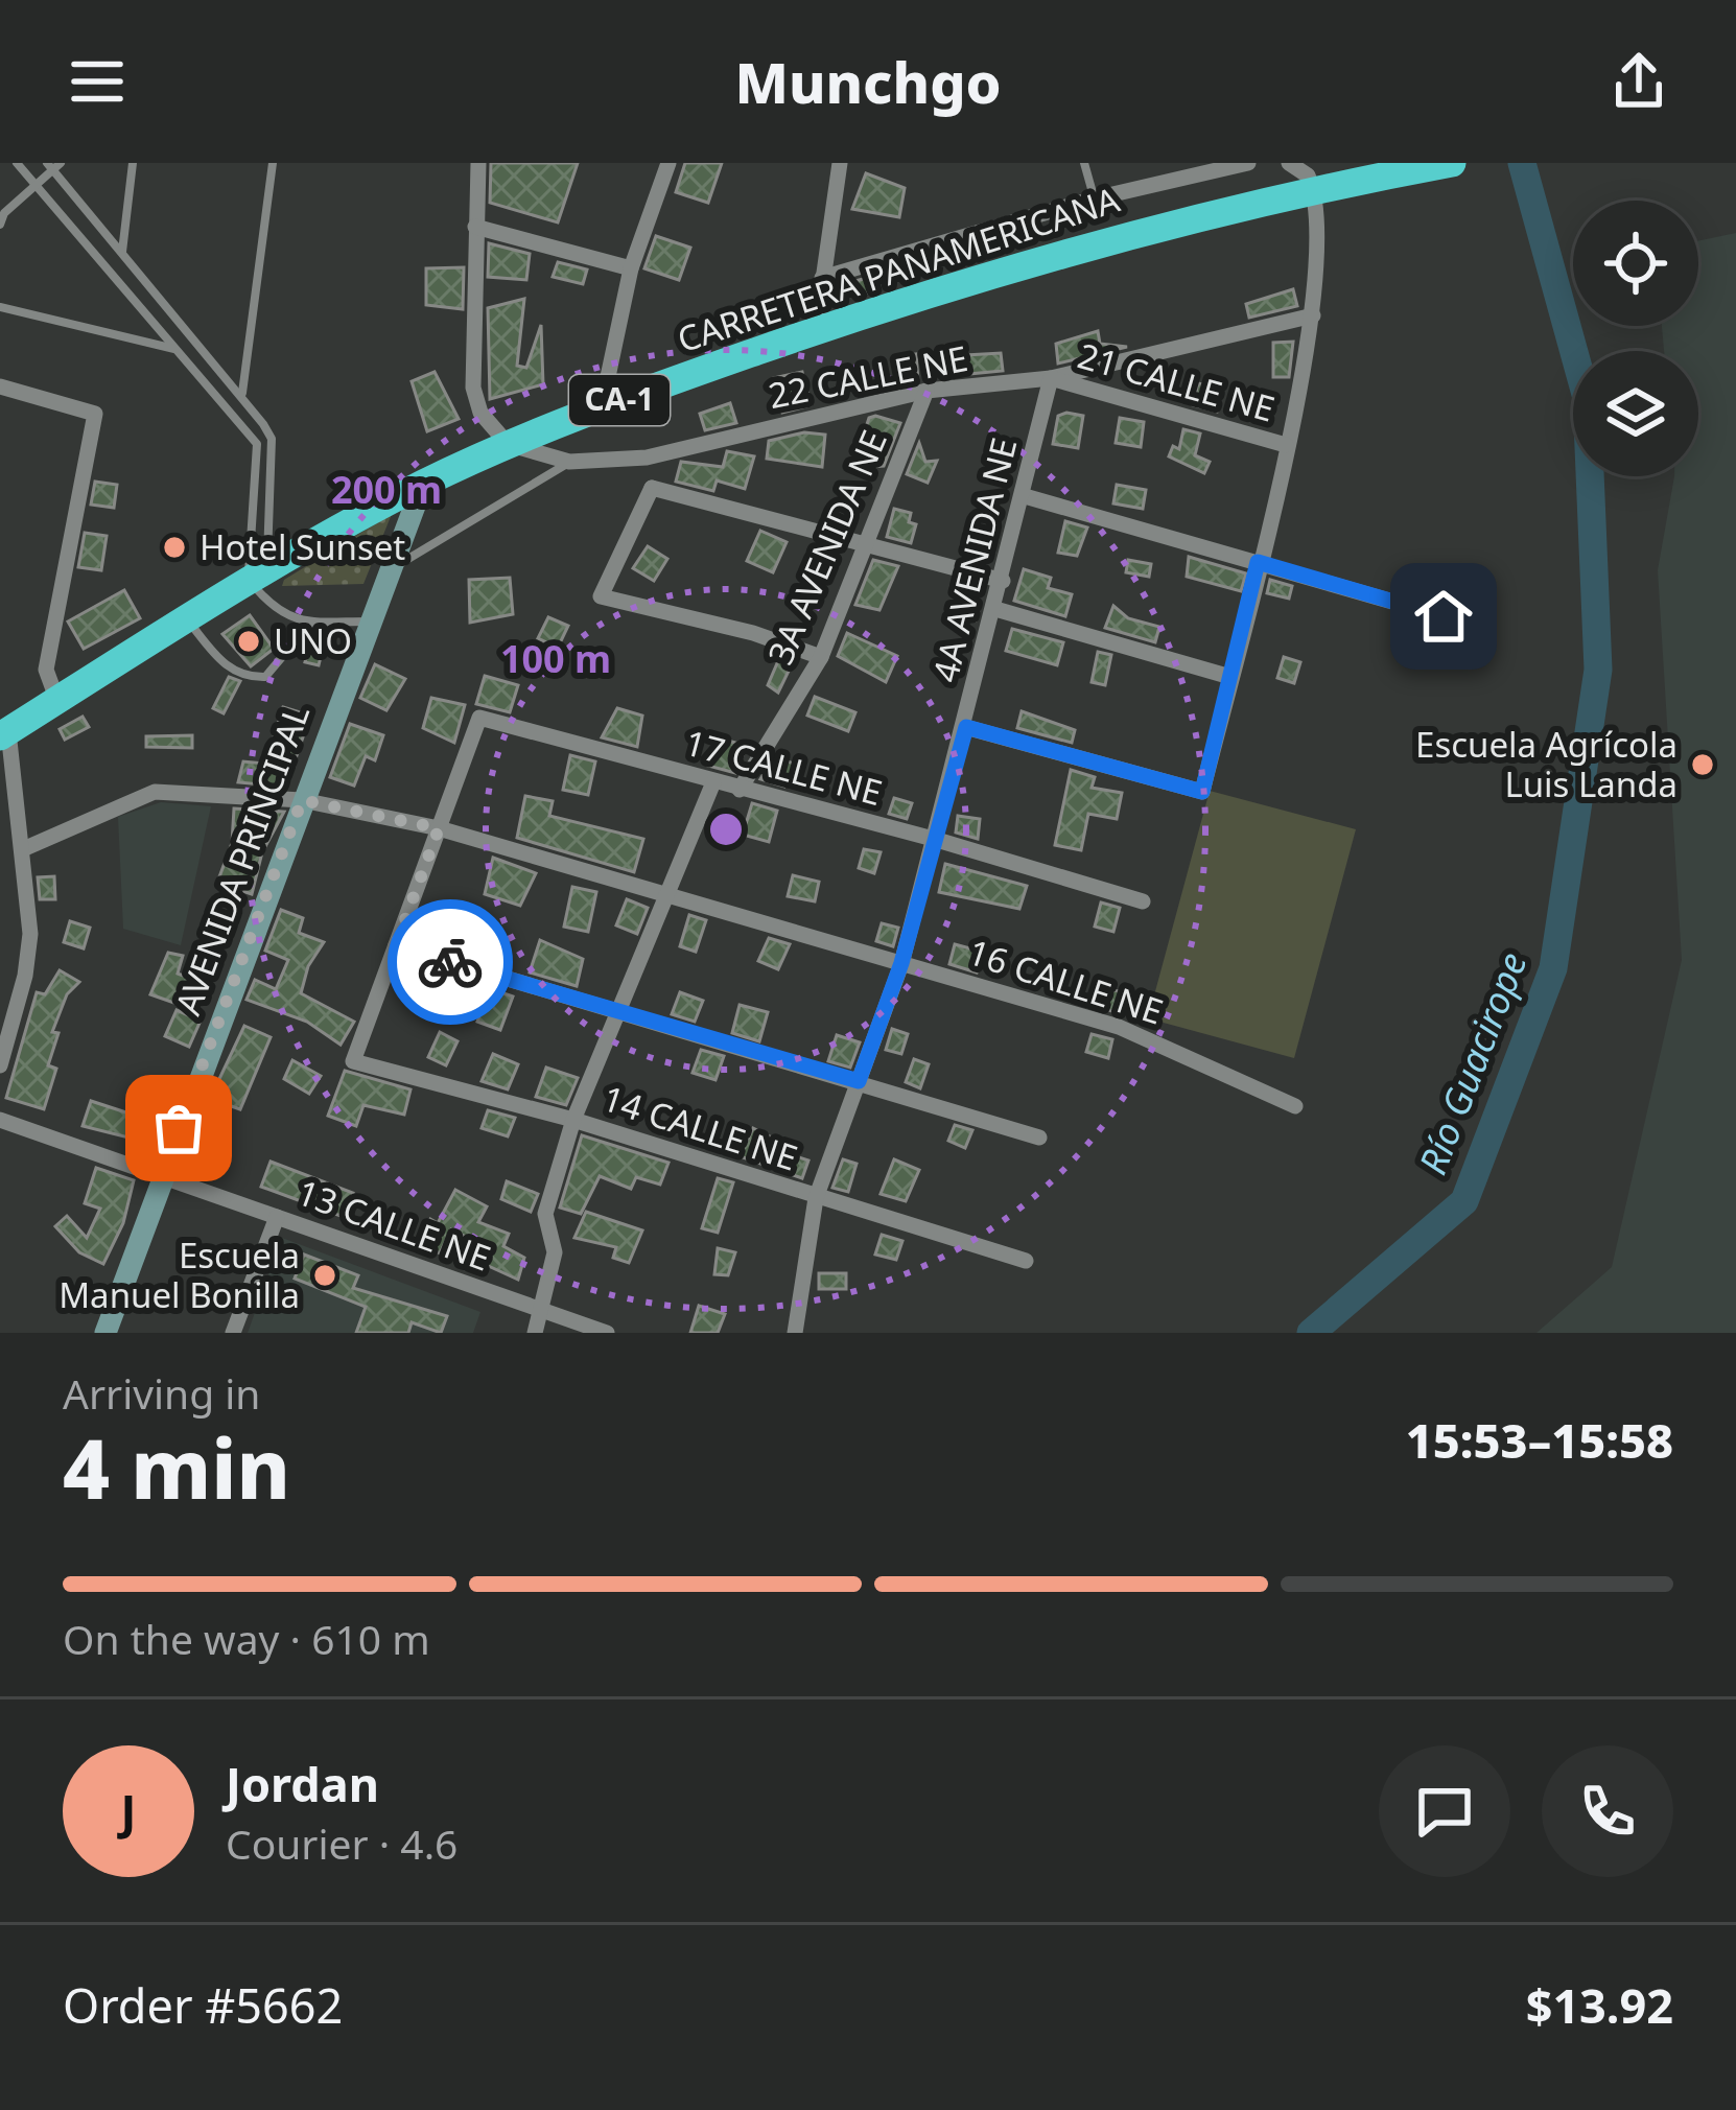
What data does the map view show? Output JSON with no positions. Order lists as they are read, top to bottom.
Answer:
{
  "streets": {
    "highway": ["CARRETERA PANAMERICANA", "CA-1"],
    "street": [
      "22 CALLE NE",
      "21 CALLE NE",
      "3A AVENIDA NE",
      "4A AVENIDA NE",
      "17 CALLE NE",
      "AVENIDA PRINCIPAL",
      "16 CALLE NE",
      "14 CALLE NE",
      "13 CALLE NE"
    ]
  },
  "crossings": [
    ["CARRETERA PANAMERICANA", "22 CALLE NE"],
    ["CARRETERA PANAMERICANA", "AVENIDA PRINCIPAL"],
    ["22 CALLE NE", "21 CALLE NE"],
    ["22 CALLE NE", "3A AVENIDA NE"],
    ["22 CALLE NE", "4A AVENIDA NE"],
    ["21 CALLE NE", "4A AVENIDA NE"],
    ["3A AVENIDA NE", "17 CALLE NE"],
    ["4A AVENIDA NE", "17 CALLE NE"],
    ["4A AVENIDA NE", "16 CALLE NE"],
    ["4A AVENIDA NE", "14 CALLE NE"],
    ["17 CALLE NE", "16 CALLE NE"],
    ["AVENIDA PRINCIPAL", "16 CALLE NE"],
    ["AVENIDA PRINCIPAL", "13 CALLE NE"]
  ],
  "water": ["Río Guacirope"],
  "places": [
    "Hotel Sunset",
    "UNO",
    "Escuela Agrícola Luis Landa",
    "Escuela Manuel Bonilla"
  ],
  "page": {
    "header": "Munchgo",
    "heading": ["4 min", "Arriving in", "15:53–15:58"],
    "panel": [
      "Jordan",
      "Courier · 4.6",
      "Order #5662",
      "$13.92"
    ],
    "bar": "On the way · 610 m",
    "round": "J"
  },
  "rings": ["200 m", "100 m"]
}
